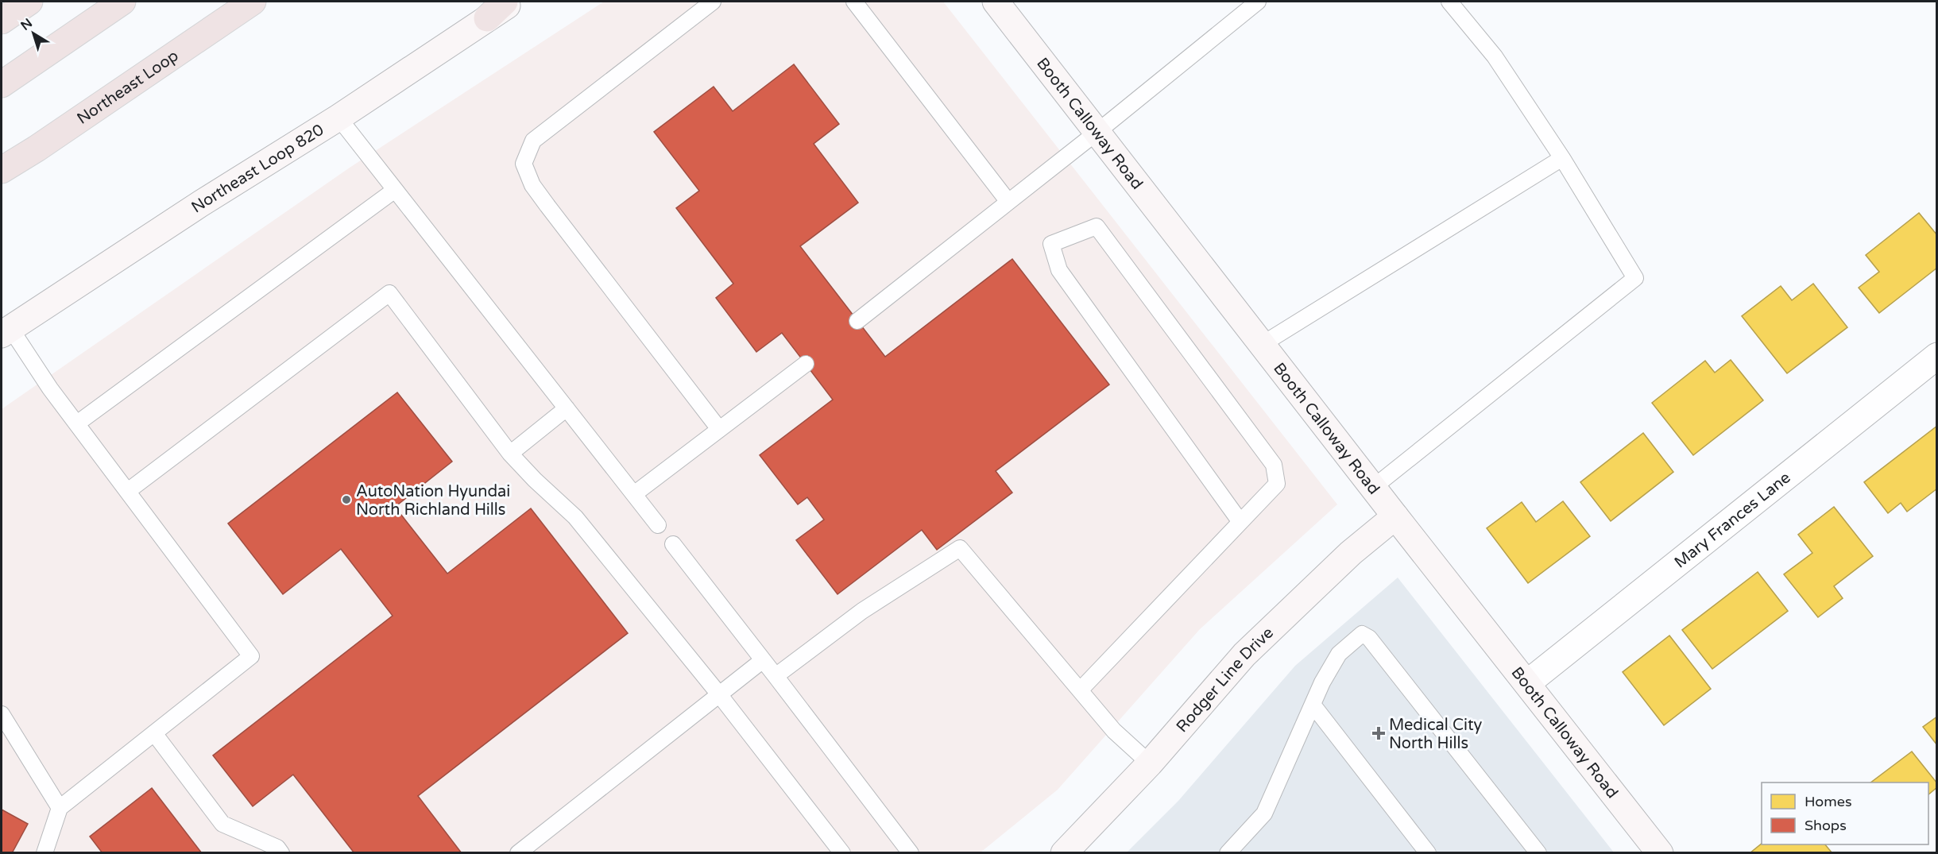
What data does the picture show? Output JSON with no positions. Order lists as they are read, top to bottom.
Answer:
{
  "streets": {
    "highway": ["Northeast Loop"],
    "street": [
      "Booth Calloway Road",
      "Northeast Loop 820",
      "Mary Frances Lane",
      "Rodger Line Drive"
    ]
  },
  "crossings": [
    ["Booth Calloway Road", "Mary Frances Lane"],
    ["Booth Calloway Road", "Rodger Line Drive"]
  ],
  "places": {
    "other": ["AutoNation Hyundai North Richland Hills"],
    "health": ["Medical City North Hills"]
  },
  "legend": ["Homes", "Shops"],
  "north": "top left"
}
